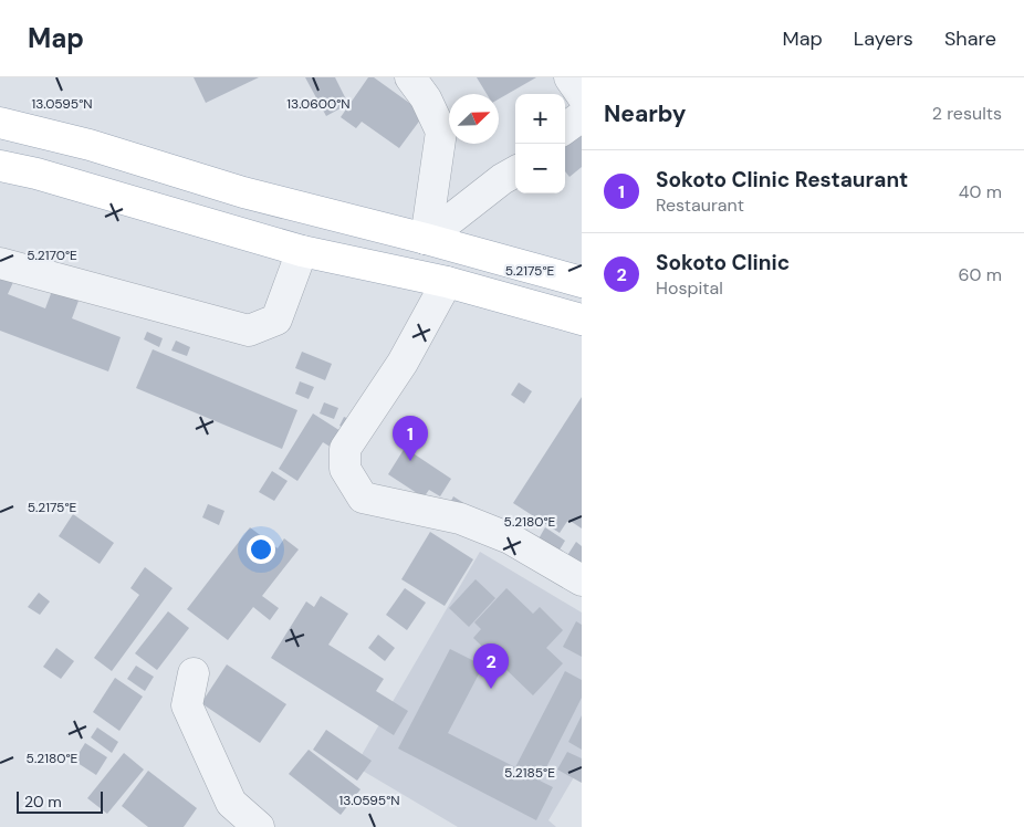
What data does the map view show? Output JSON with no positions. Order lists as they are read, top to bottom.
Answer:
{
  "scale_bar": "20 m",
  "north": "top right",
  "page": {
    "header": "Map",
    "nav": ["Map", "Layers", "Share"],
    "heading": ["Nearby", "2 results"],
    "map_buttons": ["+", "−"],
    "list": [
      {
        "mark": "1",
        "name": "Sokoto Clinic Restaurant",
        "note": "Restaurant",
        "value": "40 m"
      },
      {
        "mark": "2",
        "name": "Sokoto Clinic",
        "note": "Hospital",
        "value": "60 m"
      }
    ],
    "pins": ["1", "2"],
    "scale": "20 m"
  },
  "coordinates": [
    "13.0595°N",
    "13.0600°N",
    "5.2170°E",
    "5.2175°E",
    "5.2180°E",
    "5.2185°E"
  ]
}
